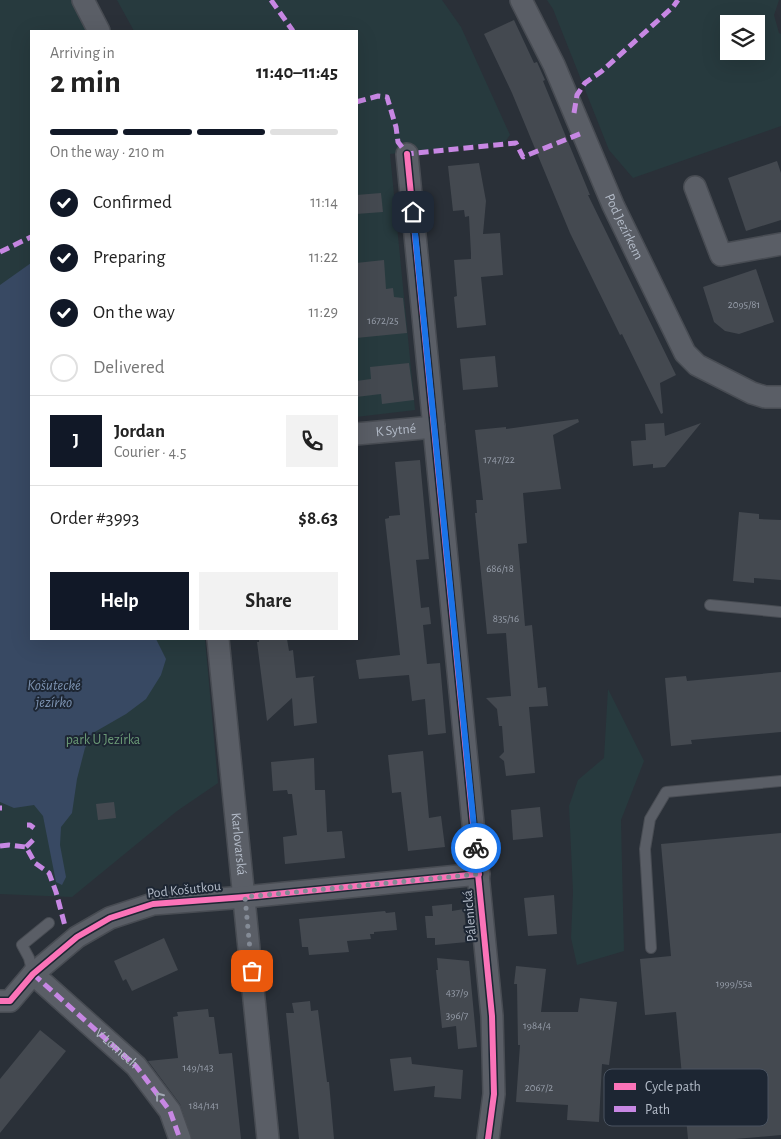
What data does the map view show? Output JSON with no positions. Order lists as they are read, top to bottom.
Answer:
{
  "streets": {
    "street": [
      "Pod Jezírkem",
      "K Sytné",
      "Karlovarská",
      "Pod Košutkou",
      "Pálenická",
      "V Lomech"
    ]
  },
  "crossings": [
    ["K Sytné", "Pálenická"],
    ["Karlovarská", "Pod Košutkou"],
    ["Pod Košutkou", "Pálenická"],
    ["Pod Košutkou", "V Lomech"]
  ],
  "one_way": ["V Lomech"],
  "water": ["Košutecké jezírko"],
  "parks": ["park U Jezírka"],
  "house_numbers": [
    "2095/81",
    "1672/25",
    "1747/22",
    "686/18",
    "835/16",
    "1999/55a",
    "437/9",
    "396/7",
    "1984/4",
    "149/143",
    "2067/2",
    "184/141"
  ],
  "legend": ["Cycle path", "Path"],
  "page": {
    "heading": ["2 min", "Arriving in", "11:40–11:45"],
    "panel": [
      "Jordan",
      "Courier · 4.5",
      "Order #3993",
      "$8.63"
    ],
    "bar": "On the way · 210 m",
    "list": [
      ["Confirmed", "11:14"],
      ["Preparing", "11:22"],
      ["On the way", "11:29"],
      "Delivered"
    ],
    "round": "J",
    "buttons": ["Help", "Share"]
  }
}
